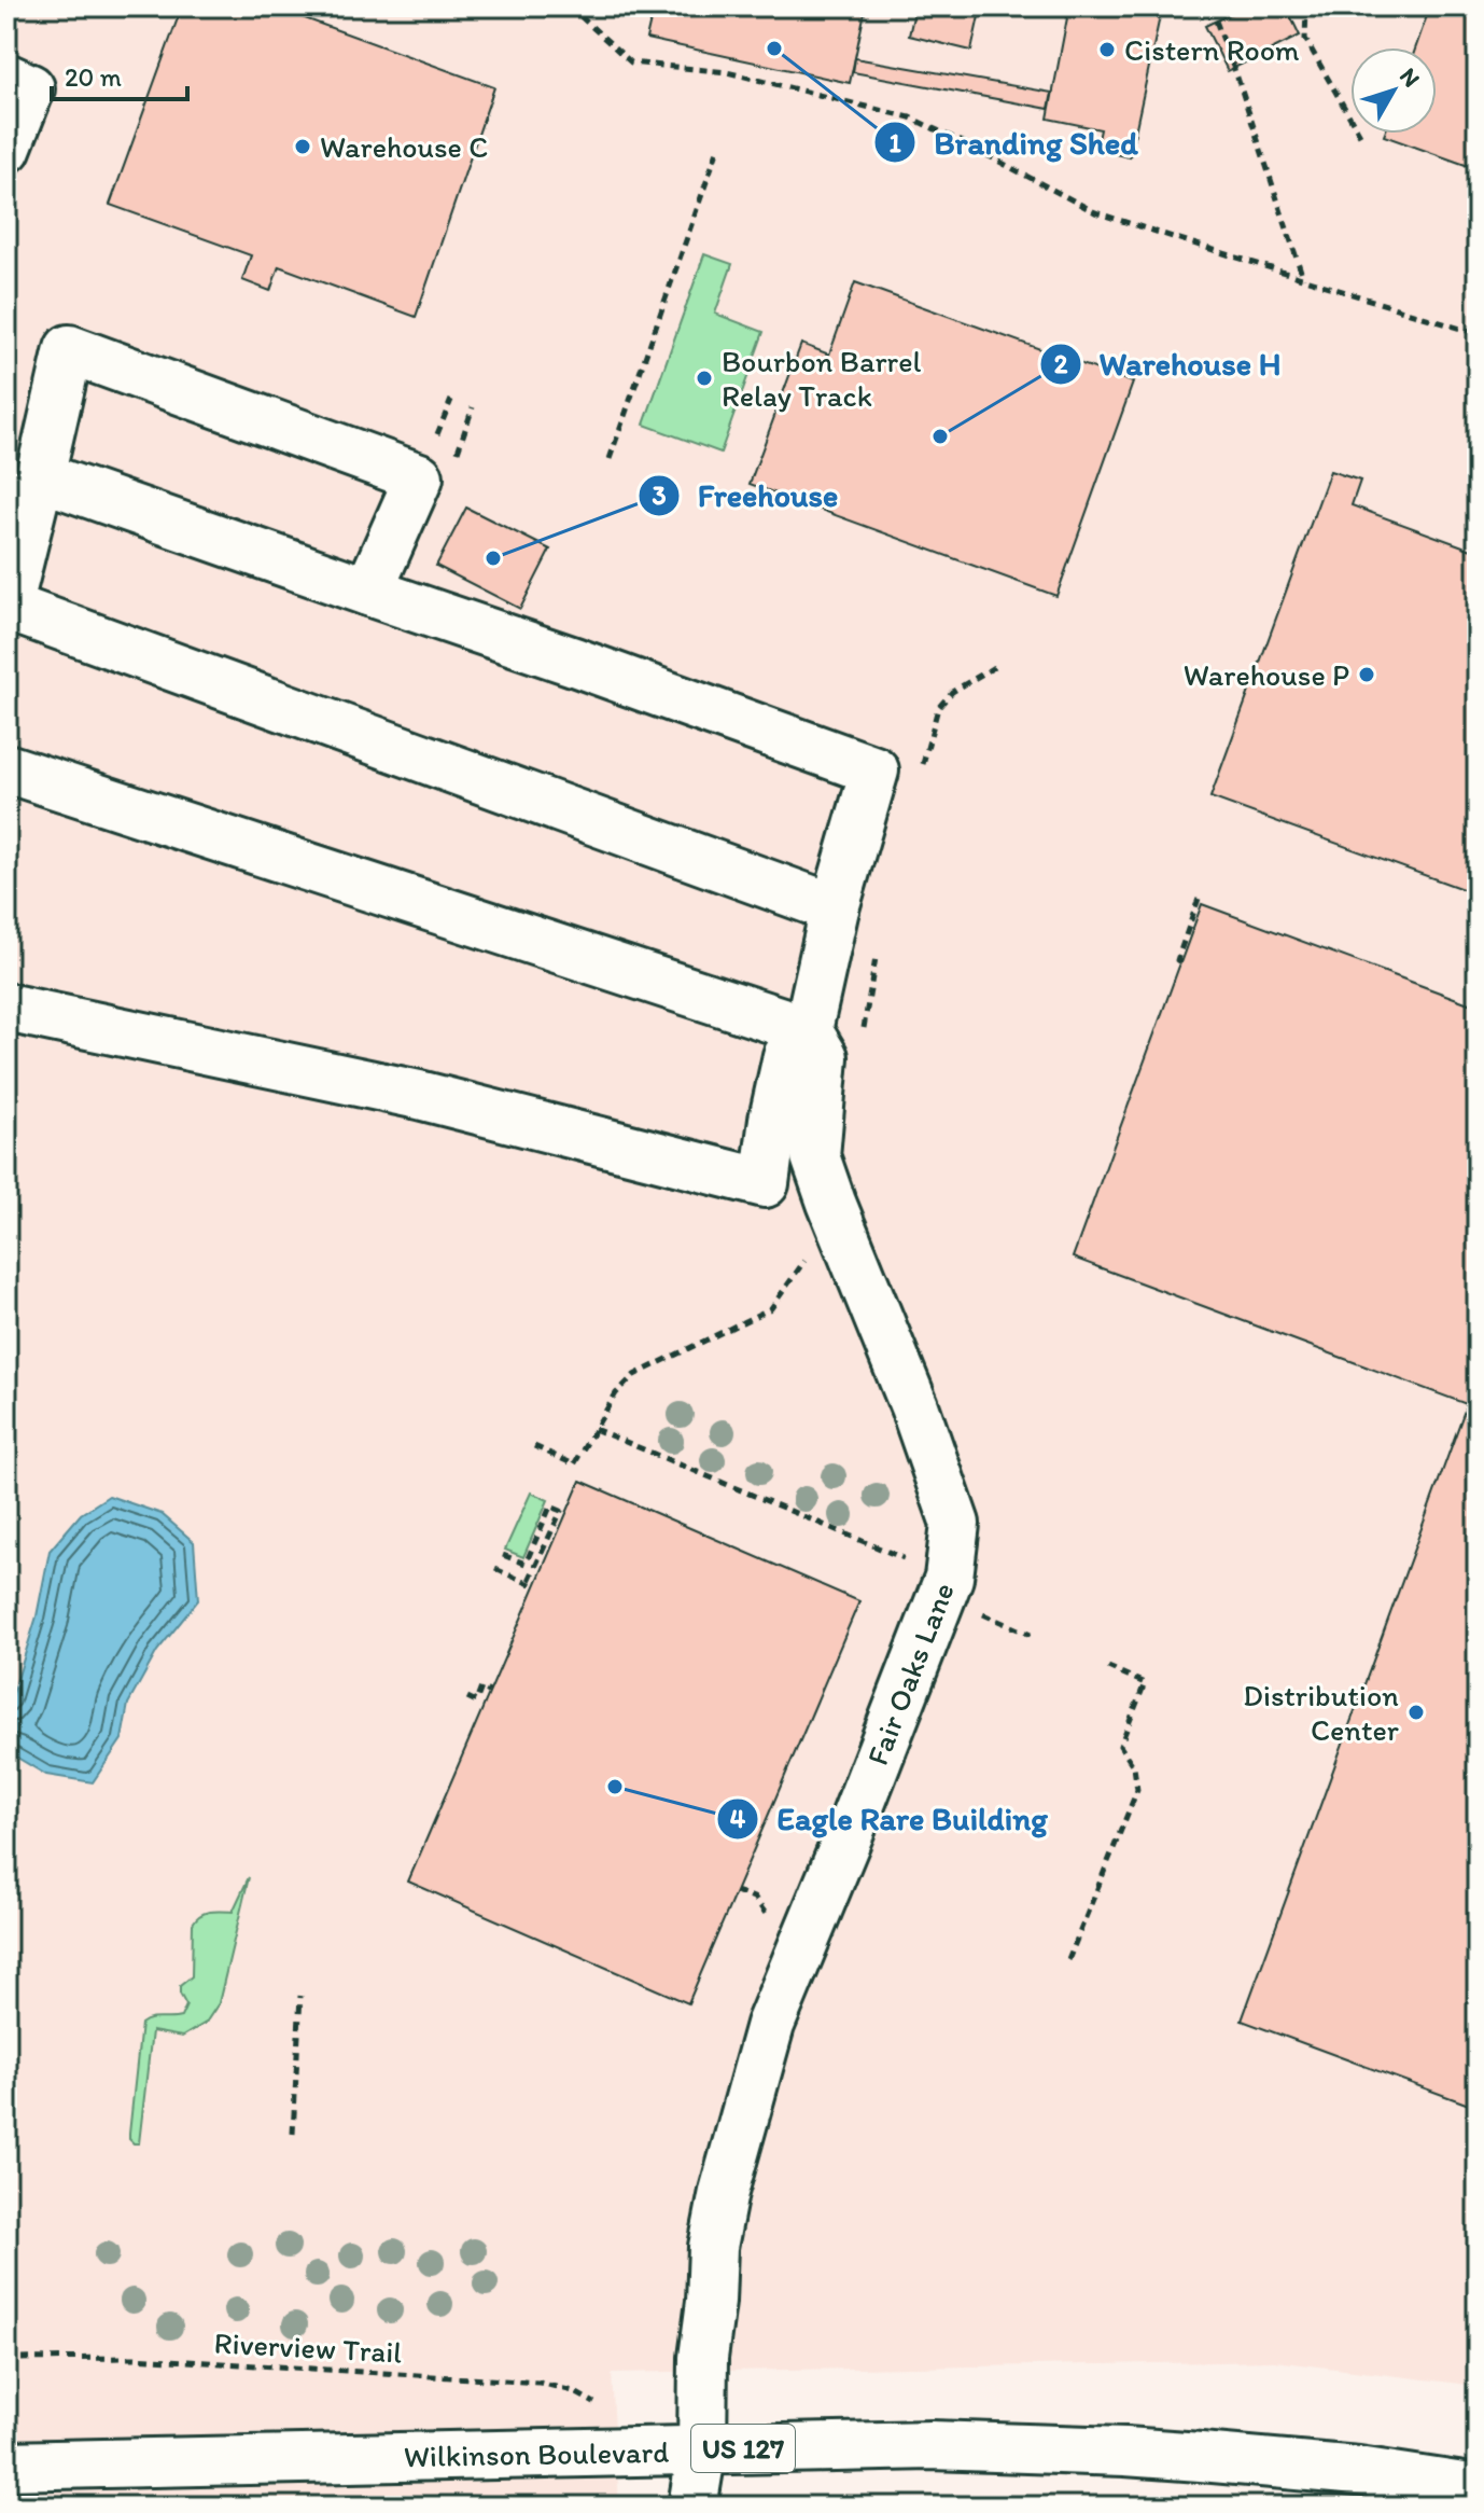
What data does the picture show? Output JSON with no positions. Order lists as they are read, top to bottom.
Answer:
{
  "streets": {
    "main road": ["Fair Oaks Lane", "US 127", "Wilkinson Boulevard"],
    "path": ["Riverview Trail"]
  },
  "crossings": [
    ["Fair Oaks Lane", "Wilkinson Boulevard"]
  ],
  "places": [
    "Branding Shed",
    "Cistern Room",
    "Warehouse C",
    "Bourbon Barrel Relay Track",
    "Warehouse H",
    "Freehouse",
    "Warehouse P",
    "Distribution Center",
    "Eagle Rare Building"
  ],
  "scale_bar": "20 m",
  "north": "top right"
}
